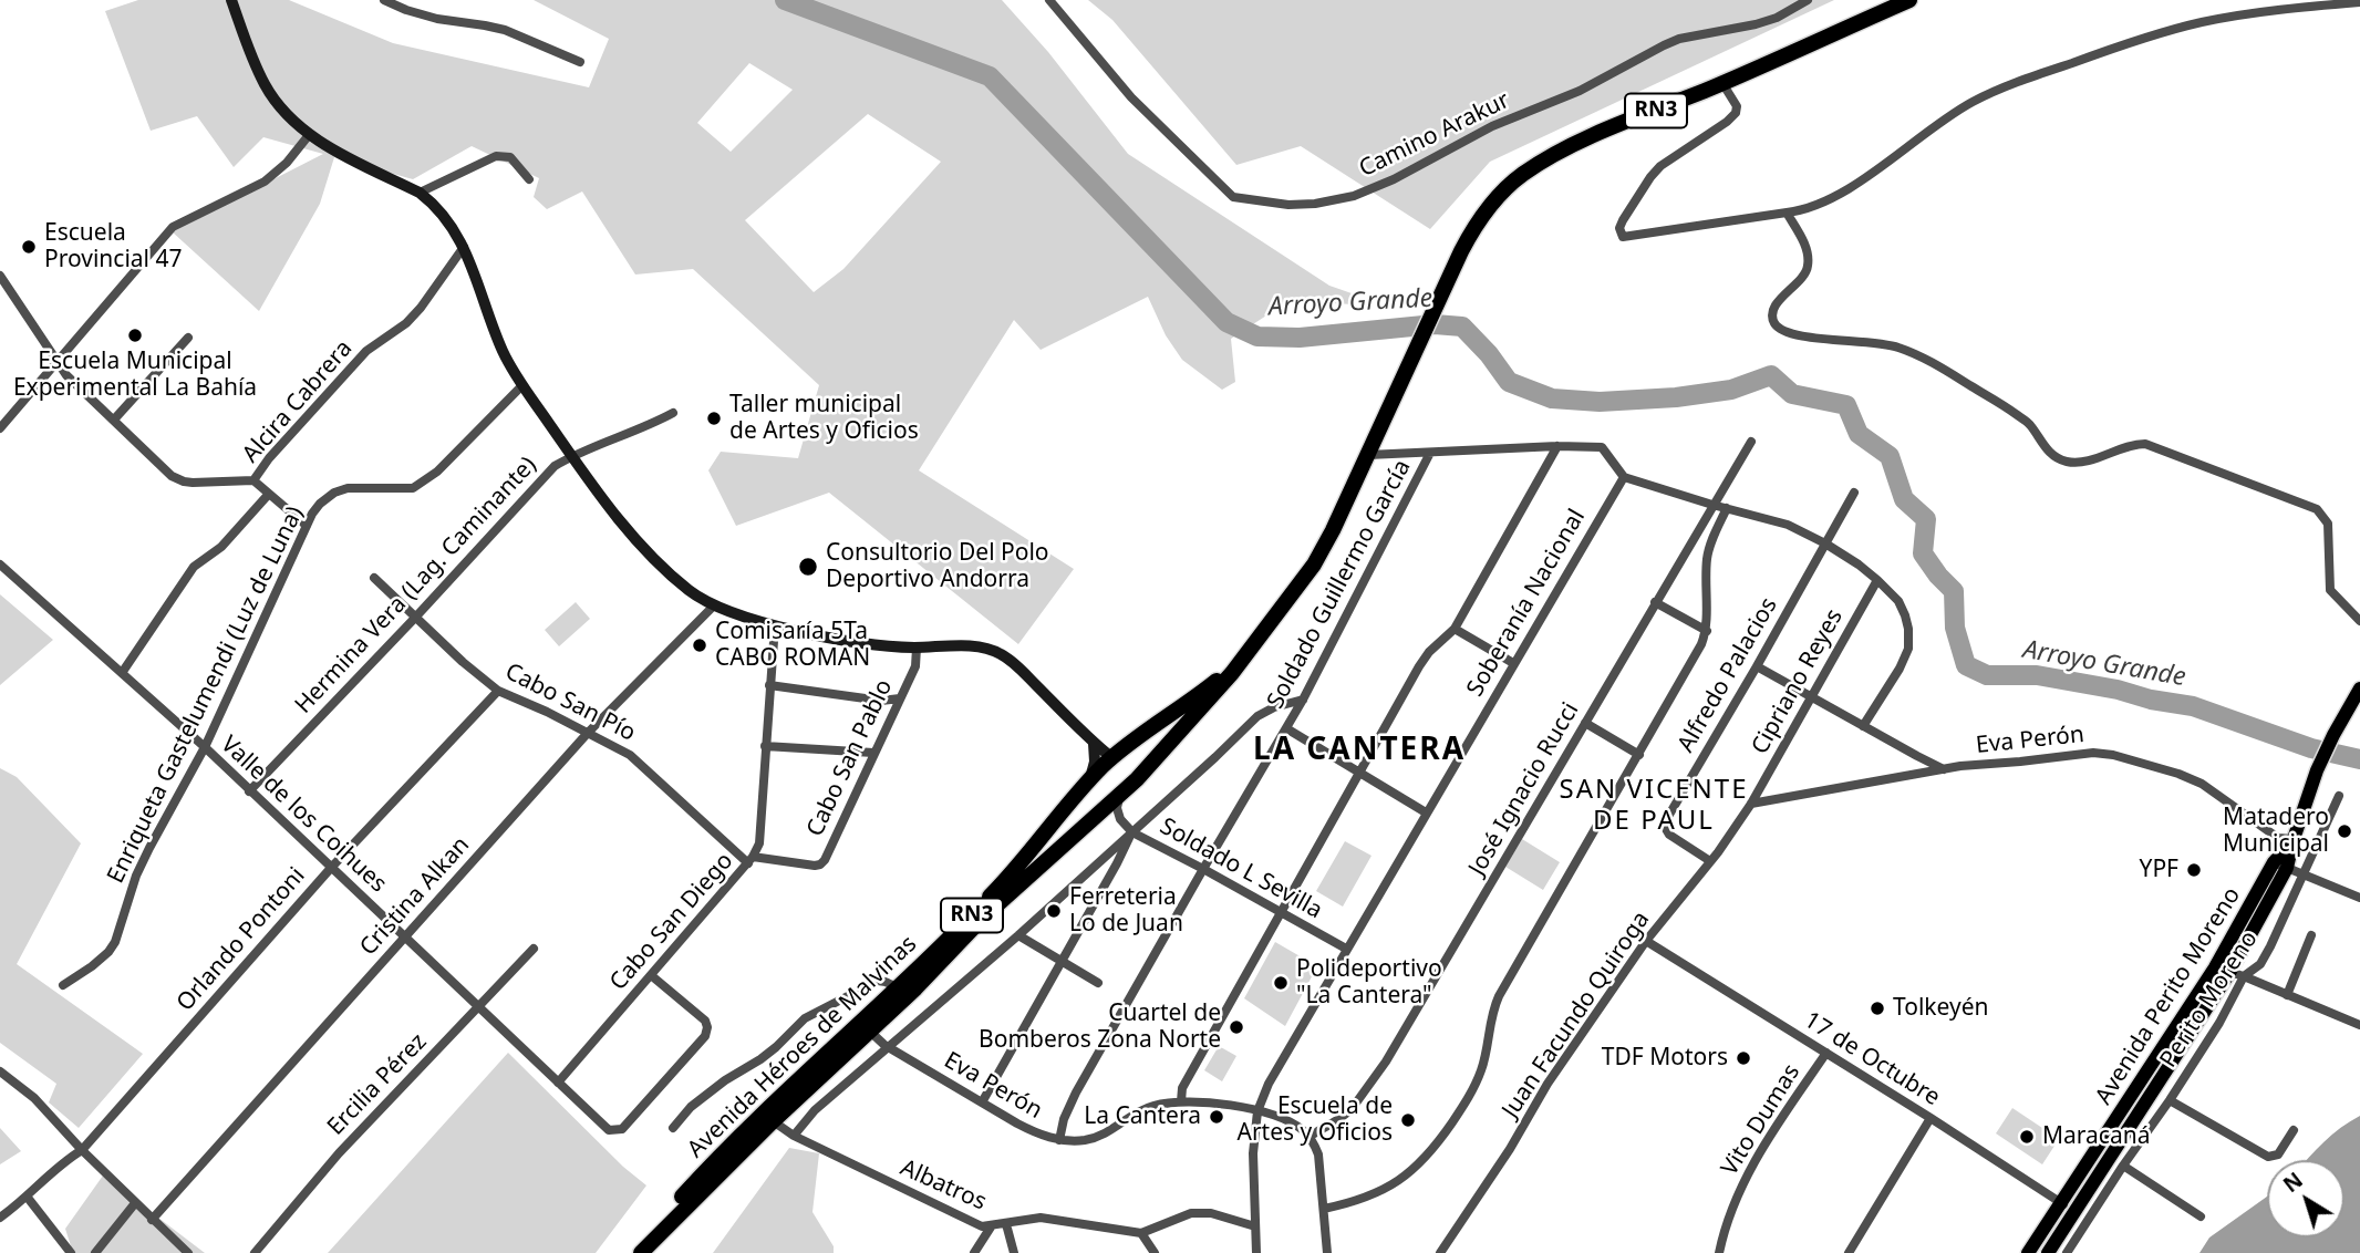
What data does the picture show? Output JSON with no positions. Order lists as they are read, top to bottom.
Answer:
{
  "streets": {
    "highway": ["RN3", "Avenida Héroes de Malvinas"],
    "main road": ["Avenida Perito Moreno"],
    "street": [
      "Camino Arakur",
      "Alcira Cabrera",
      "Soldado Guillermo García",
      "Hermina Vera (Lag. Caminante)",
      "Soberanía Nacional",
      "Alfredo Palacios",
      "Cipriano Reyes",
      "Enriqueta Gastelumendi (Luz de Luna)",
      "Cabo San Pío",
      "Eva Perón",
      "Cabo San Pablo",
      "José Ignacio Rucci",
      "Valle de los Coihues",
      "Soldado L Sevilla",
      "Cristina Alkan",
      "Cabo San Diego",
      "Orlando Pontoni",
      "Perito Moreno",
      "Juan Facundo Quiroga",
      "17 de Octubre",
      "Ercilia Pérez",
      "Vito Dumas",
      "Albatros"
    ]
  },
  "crossings": [
    ["Alcira Cabrera", "Valle de los Coihues"],
    ["Soldado Guillermo García", "Eva Perón"],
    ["Soldado Guillermo García", "Soldado L Sevilla"],
    ["Hermina Vera (Lag. Caminante)", "Cabo San Pío"],
    ["Hermina Vera (Lag. Caminante)", "Valle de los Coihues"],
    ["Soberanía Nacional", "Eva Perón"],
    ["Soberanía Nacional", "Soldado L Sevilla"],
    ["Alfredo Palacios", "Juan Facundo Quiroga"],
    ["Cipriano Reyes", "Eva Perón"],
    ["Cipriano Reyes", "Juan Facundo Quiroga"],
    ["Enriqueta Gastelumendi (Luz de Luna)", "Valle de los Coihues"],
    ["Cabo San Pío", "Cabo San Pablo"],
    ["Cabo San Pío", "Cristina Alkan"],
    ["Cabo San Pío", "Cabo San Diego"],
    ["Cabo San Pío", "Orlando Pontoni"],
    ["Eva Perón", "José Ignacio Rucci"],
    ["Eva Perón", "Avenida Perito Moreno"],
    ["Eva Perón", "Juan Facundo Quiroga"],
    ["Eva Perón", "Avenida Héroes de Malvinas"],
    ["Cabo San Pablo", "Cabo San Diego"],
    ["Valle de los Coihues", "Cristina Alkan"],
    ["Valle de los Coihues", "Cabo San Diego"],
    ["Valle de los Coihues", "Orlando Pontoni"],
    ["Valle de los Coihues", "Ercilia Pérez"],
    ["Avenida Perito Moreno", "17 de Octubre"],
    ["Juan Facundo Quiroga", "17 de Octubre"],
    ["Avenida Héroes de Malvinas", "Albatros"],
    ["17 de Octubre", "Vito Dumas"]
  ],
  "districts": ["LA CANTERA", "SAN VICENTE DE PAUL"],
  "water": ["Arroyo Grande"],
  "places": [
    "Escuela Provincial 47",
    "Escuela Municipal Experimental La Bahía",
    "Taller municipal de Artes y Oficios",
    "Consultorio Del Polo Deportivo Andorra",
    "Comisaría 5Ta CABO ROMAN",
    "Matadero Municipal",
    "YPF",
    "Ferreteria Lo de Juan",
    "Polideportivo \"La Cantera\"",
    "Tolkeyén",
    "Cuartel de Bomberos Zona Norte",
    "TDF Motors",
    "La Cantera",
    "Escuela de Artes y Oficios",
    "Maracaná"
  ],
  "north": "top left"
}
